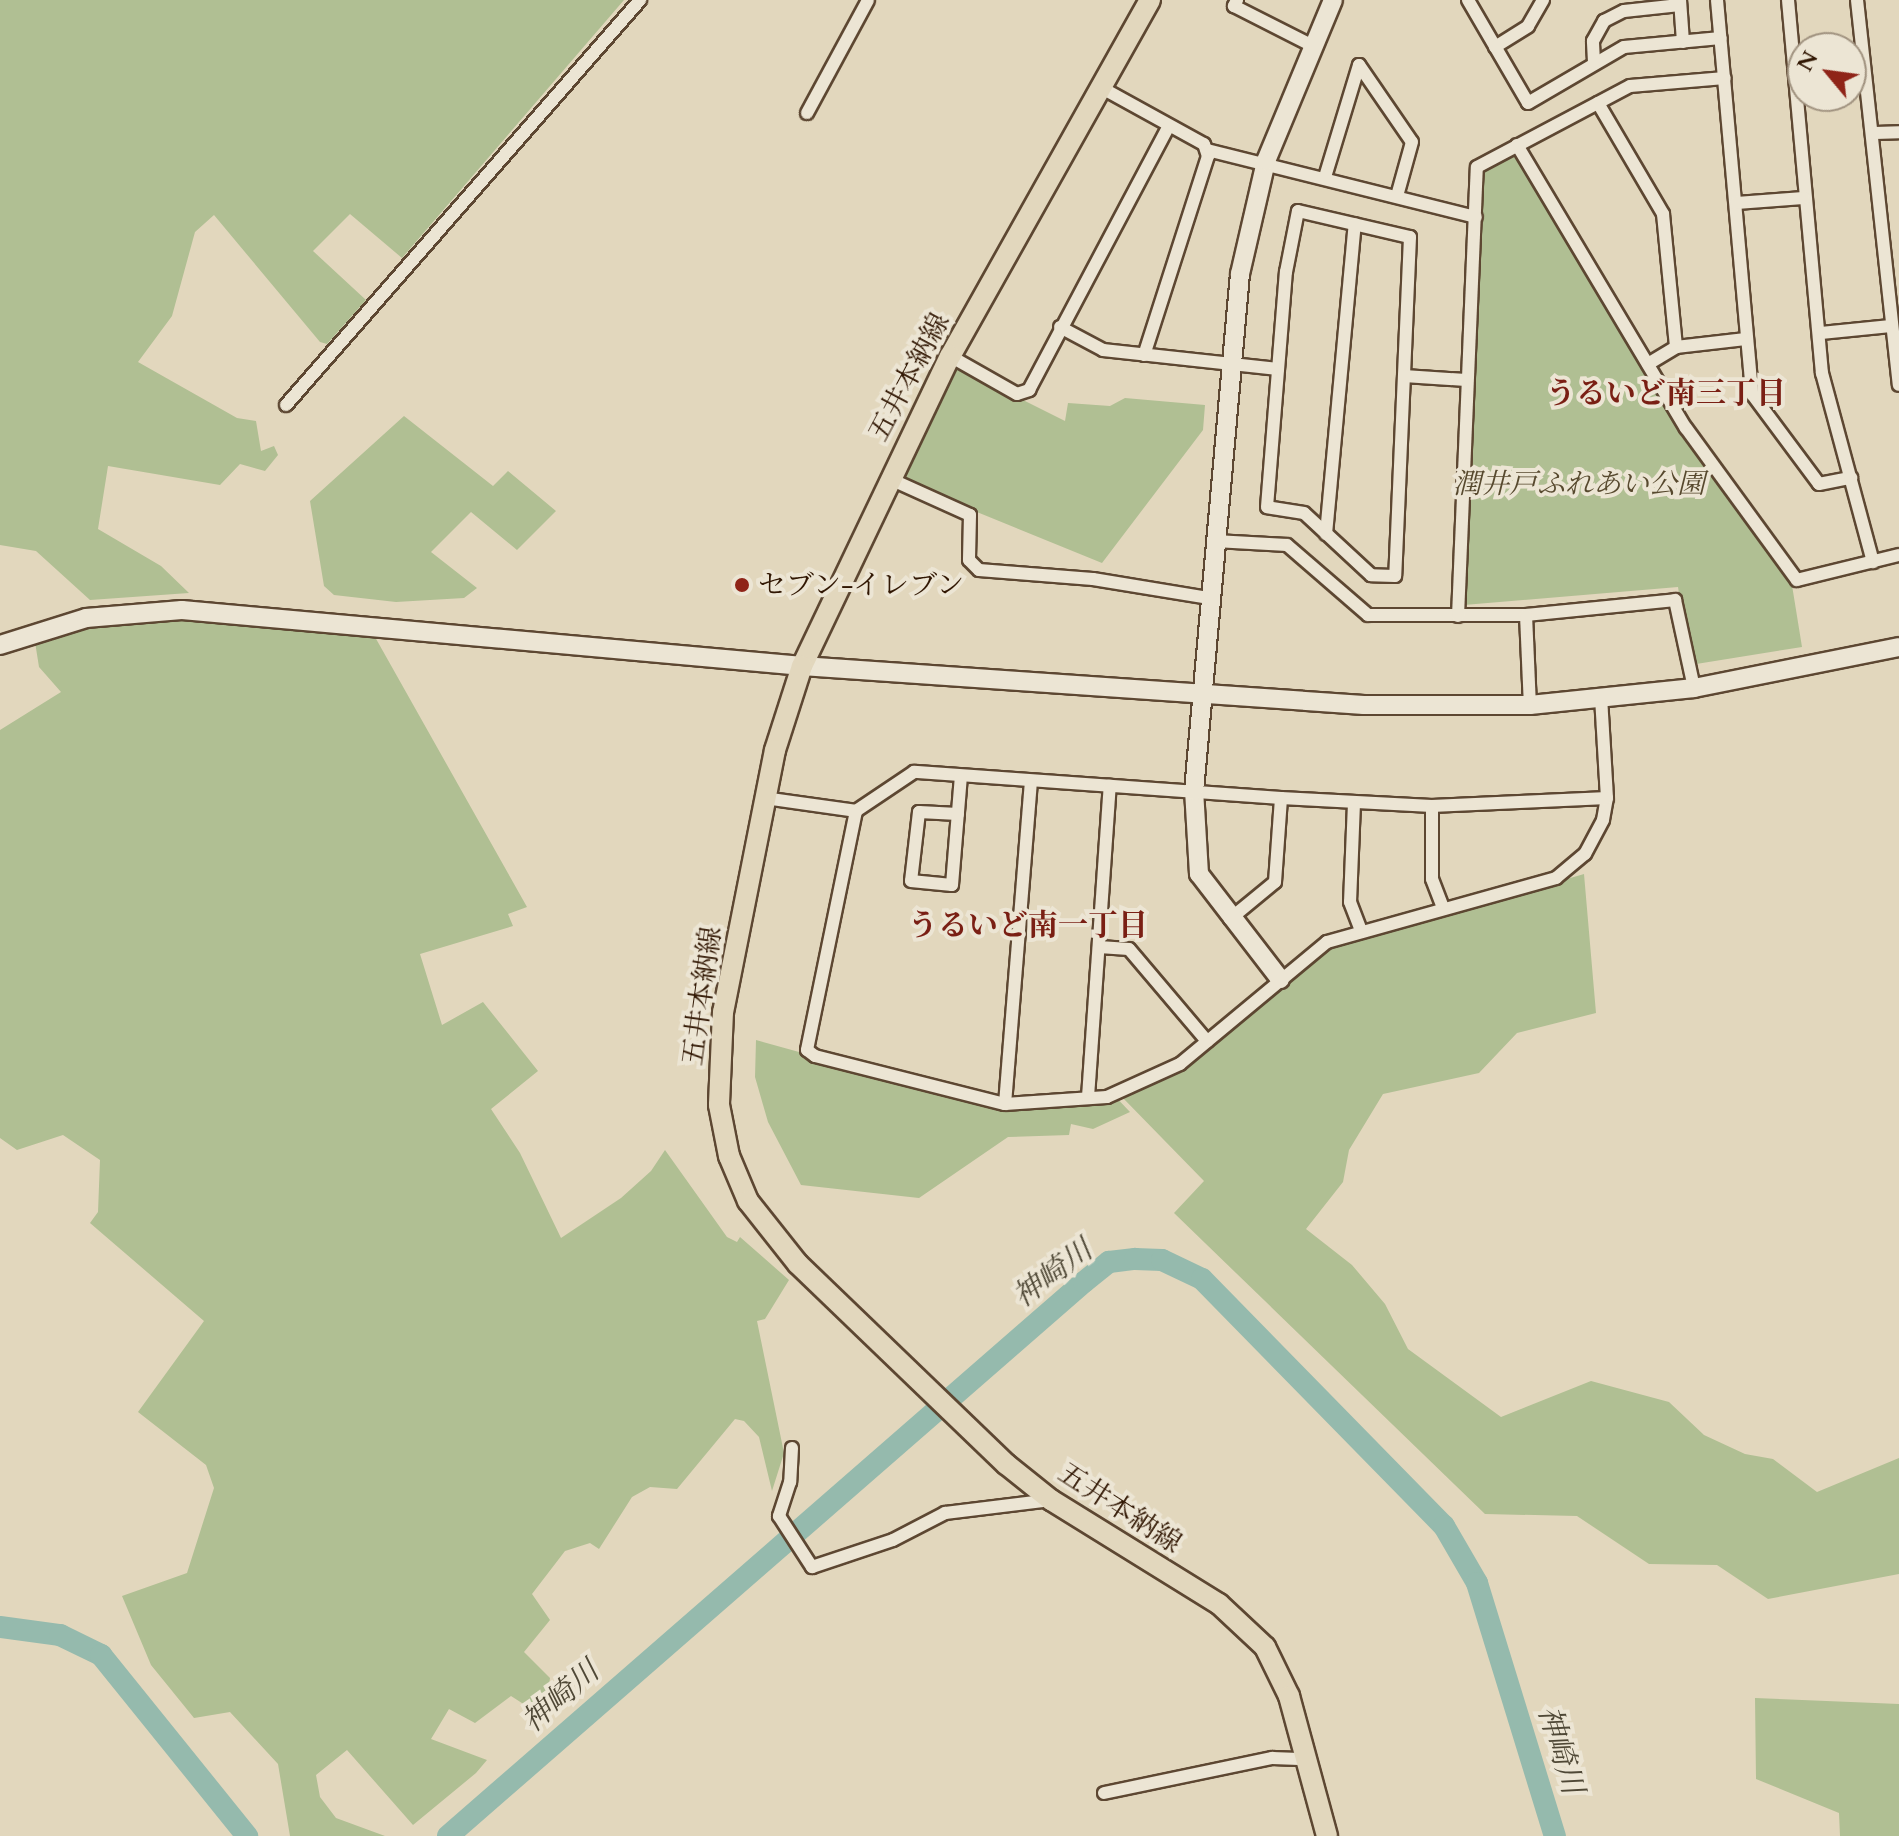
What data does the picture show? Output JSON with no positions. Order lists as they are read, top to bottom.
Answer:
{
  "streets": {
    "main road": ["五井本納線"]
  },
  "districts": ["うるいど南三丁目", "うるいど南一丁目"],
  "water": ["神崎川"],
  "parks": ["潤井戸ふれあい公園"],
  "places": ["セブン-イレブン"],
  "north": "top left"
}
